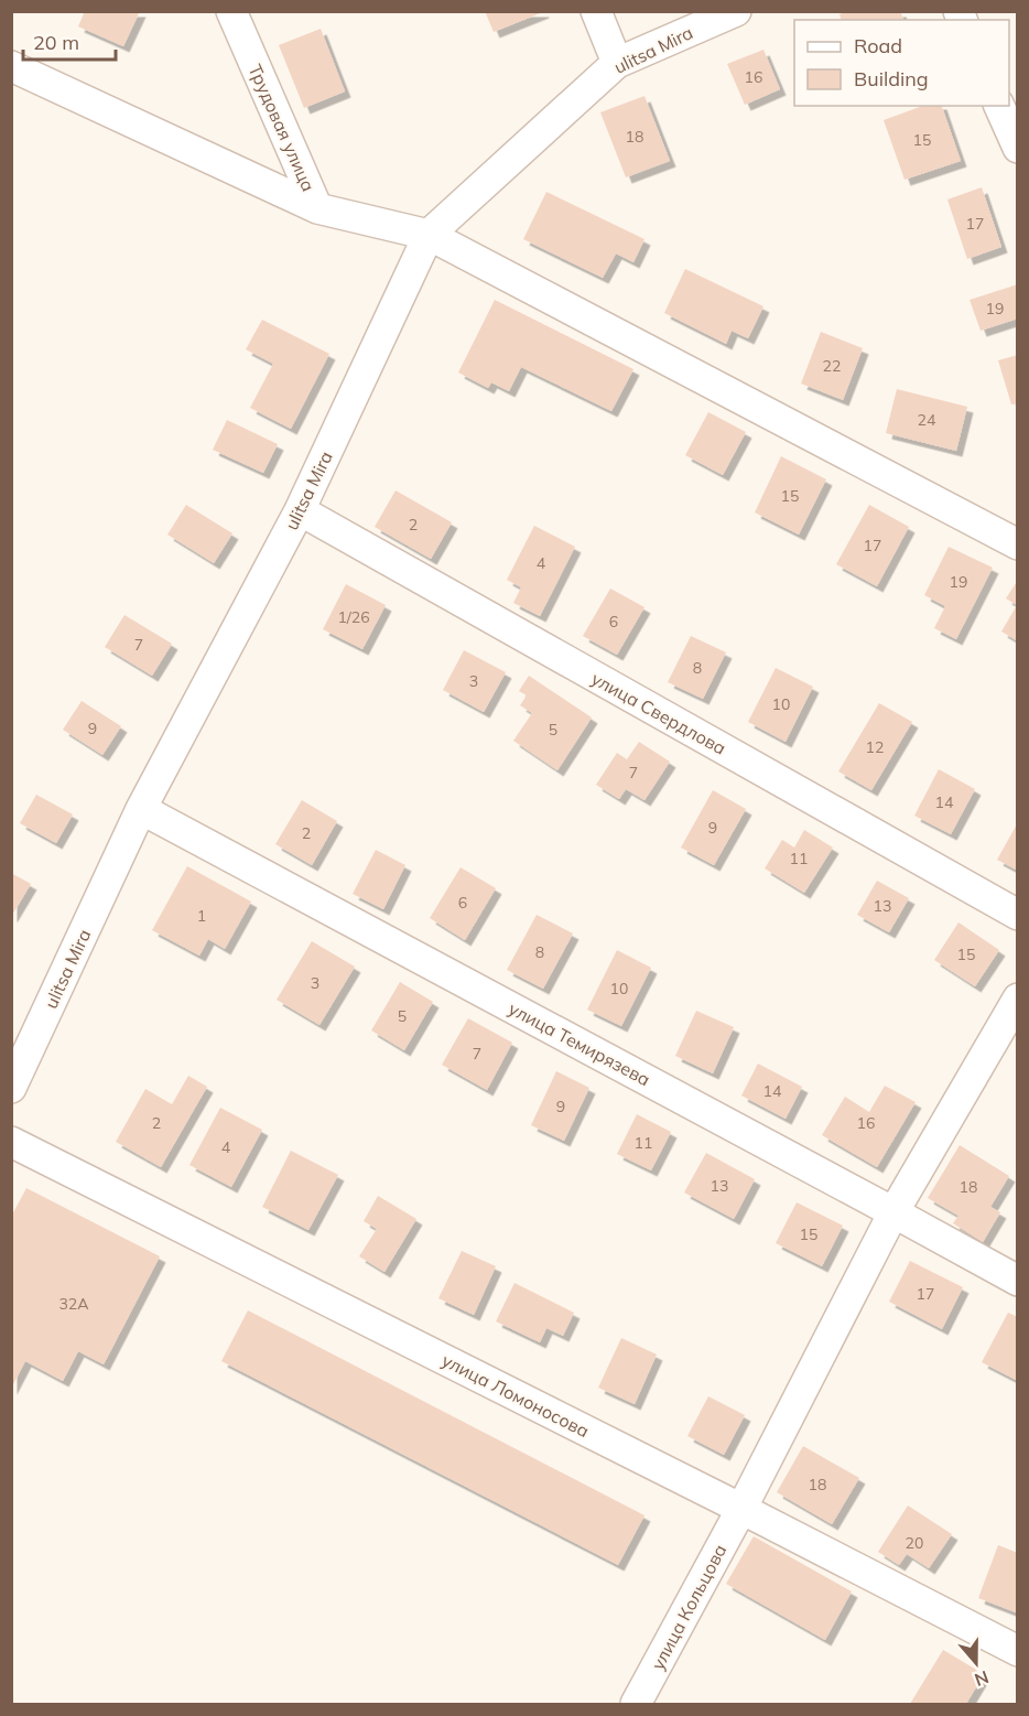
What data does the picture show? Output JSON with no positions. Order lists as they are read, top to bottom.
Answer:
{
  "streets": {
    "street": [
      "ulitsa Mira",
      "Трудовая улица",
      "улица Свердлова",
      "улица Темирязева",
      "улица Ломоносова",
      "улица Кольцова"
    ]
  },
  "crossings": [
    ["ulitsa Mira", "улица Свердлова"],
    ["ulitsa Mira", "улица Темирязева"],
    ["улица Темирязева", "улица Кольцова"],
    ["улица Ломоносова", "улица Кольцова"]
  ],
  "house_numbers": [
    "16",
    "18",
    "15",
    "17",
    "19",
    "22",
    "24",
    "15",
    "2",
    "17",
    "4",
    "19",
    "1/26",
    "6",
    "7",
    "8",
    "3",
    "10",
    "9",
    "5",
    "12",
    "7",
    "14",
    "9",
    "2",
    "11",
    "6",
    "13",
    "1",
    "8",
    "15",
    "3",
    "10",
    "5",
    "7",
    "14",
    "9",
    "2",
    "16",
    "11",
    "4",
    "13",
    "18",
    "15",
    "17",
    "32А",
    "18",
    "20"
  ],
  "legend": ["Road", "Building"],
  "scale_bar": "20 m",
  "north": "bottom"
}
